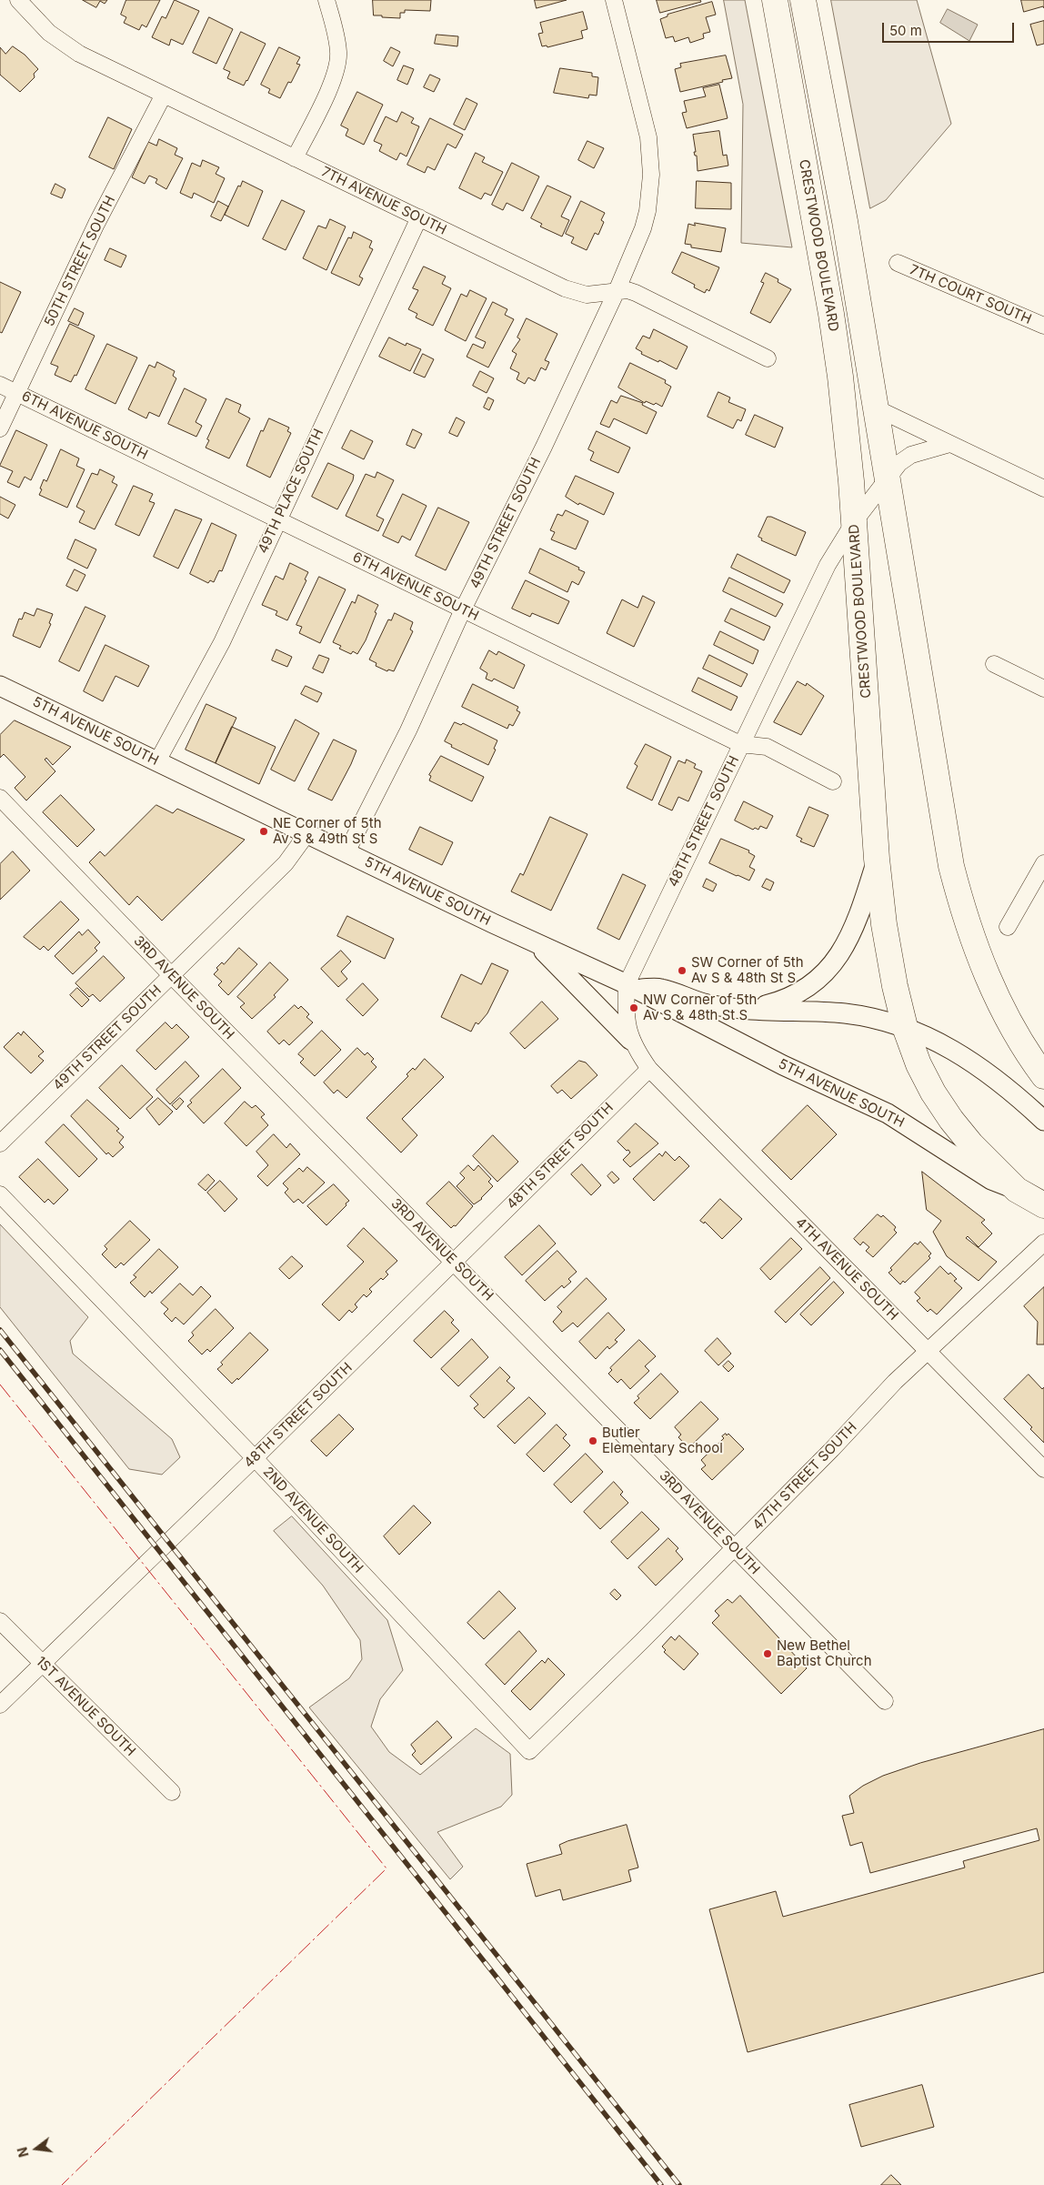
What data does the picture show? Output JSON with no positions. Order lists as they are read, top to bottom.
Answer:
{
  "streets": {
    "main road": ["CRESTWOOD BOULEVARD", "5TH AVENUE SOUTH"],
    "street": [
      "7TH AVENUE SOUTH",
      "50TH STREET SOUTH",
      "7TH COURT SOUTH",
      "6TH AVENUE SOUTH",
      "49TH PLACE SOUTH",
      "49TH STREET SOUTH",
      "48TH STREET SOUTH",
      "3RD AVENUE SOUTH",
      "4TH AVENUE SOUTH",
      "47TH STREET SOUTH",
      "2ND AVENUE SOUTH",
      "1ST AVENUE SOUTH"
    ]
  },
  "crossings": [
    ["7TH AVENUE SOUTH", "50TH STREET SOUTH"],
    ["7TH AVENUE SOUTH", "49TH PLACE SOUTH"],
    ["7TH AVENUE SOUTH", "49TH STREET SOUTH"],
    ["CRESTWOOD BOULEVARD", "5TH AVENUE SOUTH"],
    ["CRESTWOOD BOULEVARD", "48TH STREET SOUTH"],
    ["50TH STREET SOUTH", "6TH AVENUE SOUTH"],
    ["6TH AVENUE SOUTH", "49TH PLACE SOUTH"],
    ["6TH AVENUE SOUTH", "49TH STREET SOUTH"],
    ["6TH AVENUE SOUTH", "48TH STREET SOUTH"],
    ["49TH PLACE SOUTH", "5TH AVENUE SOUTH"],
    ["49TH STREET SOUTH", "5TH AVENUE SOUTH"],
    ["49TH STREET SOUTH", "3RD AVENUE SOUTH"],
    ["5TH AVENUE SOUTH", "48TH STREET SOUTH"],
    ["48TH STREET SOUTH", "3RD AVENUE SOUTH"],
    ["48TH STREET SOUTH", "4TH AVENUE SOUTH"],
    ["48TH STREET SOUTH", "2ND AVENUE SOUTH"],
    ["48TH STREET SOUTH", "1ST AVENUE SOUTH"],
    ["3RD AVENUE SOUTH", "47TH STREET SOUTH"],
    ["4TH AVENUE SOUTH", "47TH STREET SOUTH"],
    ["47TH STREET SOUTH", "2ND AVENUE SOUTH"]
  ],
  "places": [
    "NE Corner of 5th Av S & 49th St S",
    "SW Corner of 5th Av S & 48th St S",
    "NW Corner of 5th Av S & 48th St S",
    "Butler Elementary School",
    "New Bethel Baptist Church"
  ],
  "scale_bar": "50 m",
  "north": "left"
}
